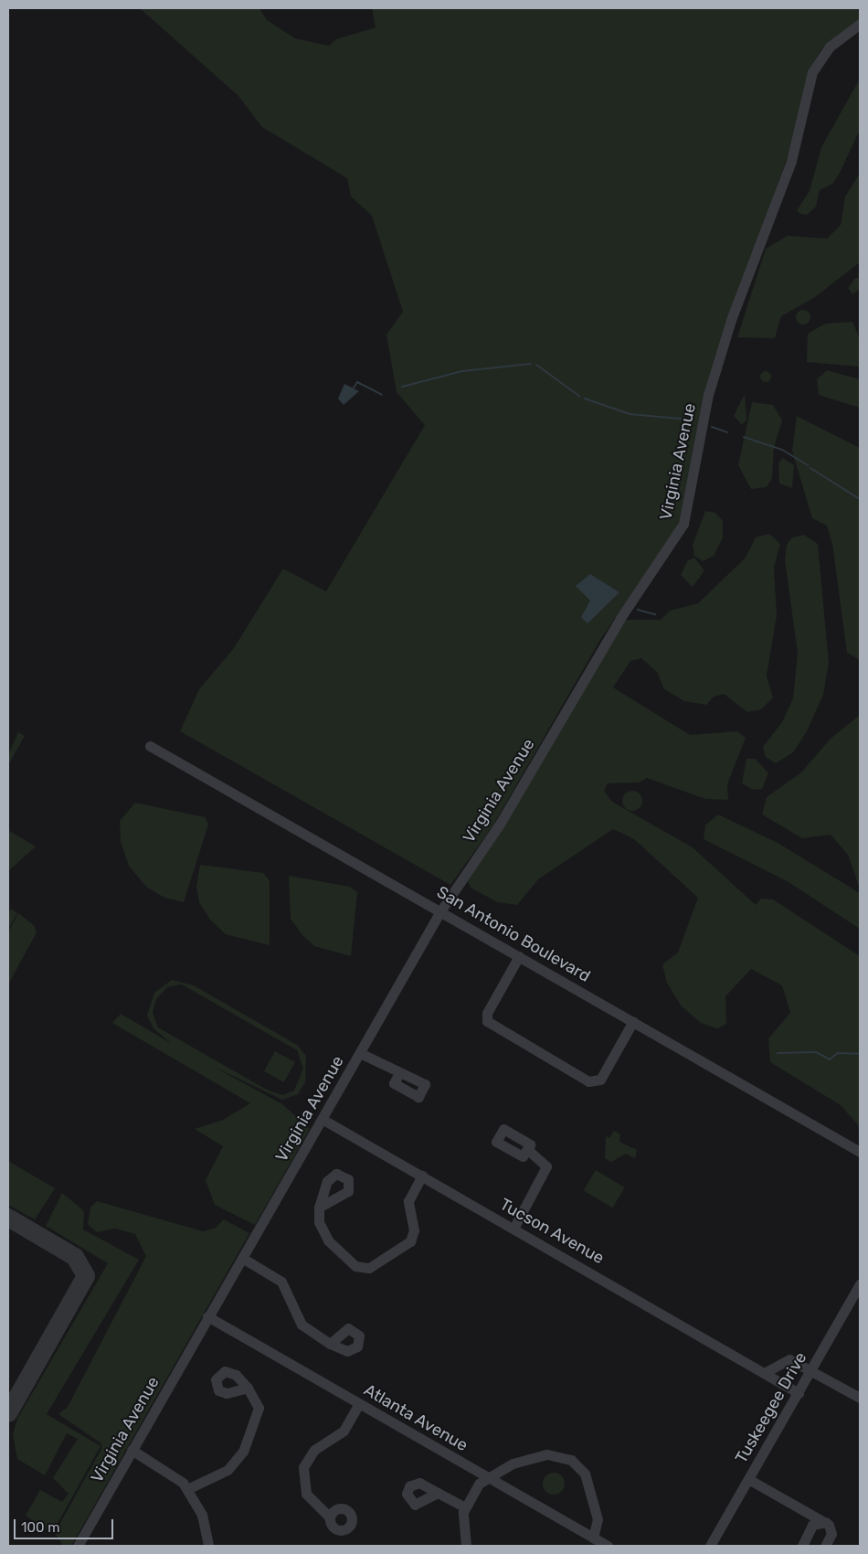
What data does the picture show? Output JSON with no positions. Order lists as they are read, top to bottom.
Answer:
{
  "streets": {
    "street": [
      "Virginia Avenue",
      "San Antonio Boulevard",
      "Tucson Avenue",
      "Tuskeegee Drive",
      "Atlanta Avenue"
    ]
  },
  "crossings": [
    ["Virginia Avenue", "San Antonio Boulevard"],
    ["Virginia Avenue", "Tucson Avenue"],
    ["Virginia Avenue", "Atlanta Avenue"],
    ["Tucson Avenue", "Tuskeegee Drive"]
  ],
  "scale_bar": "100 m"
}
